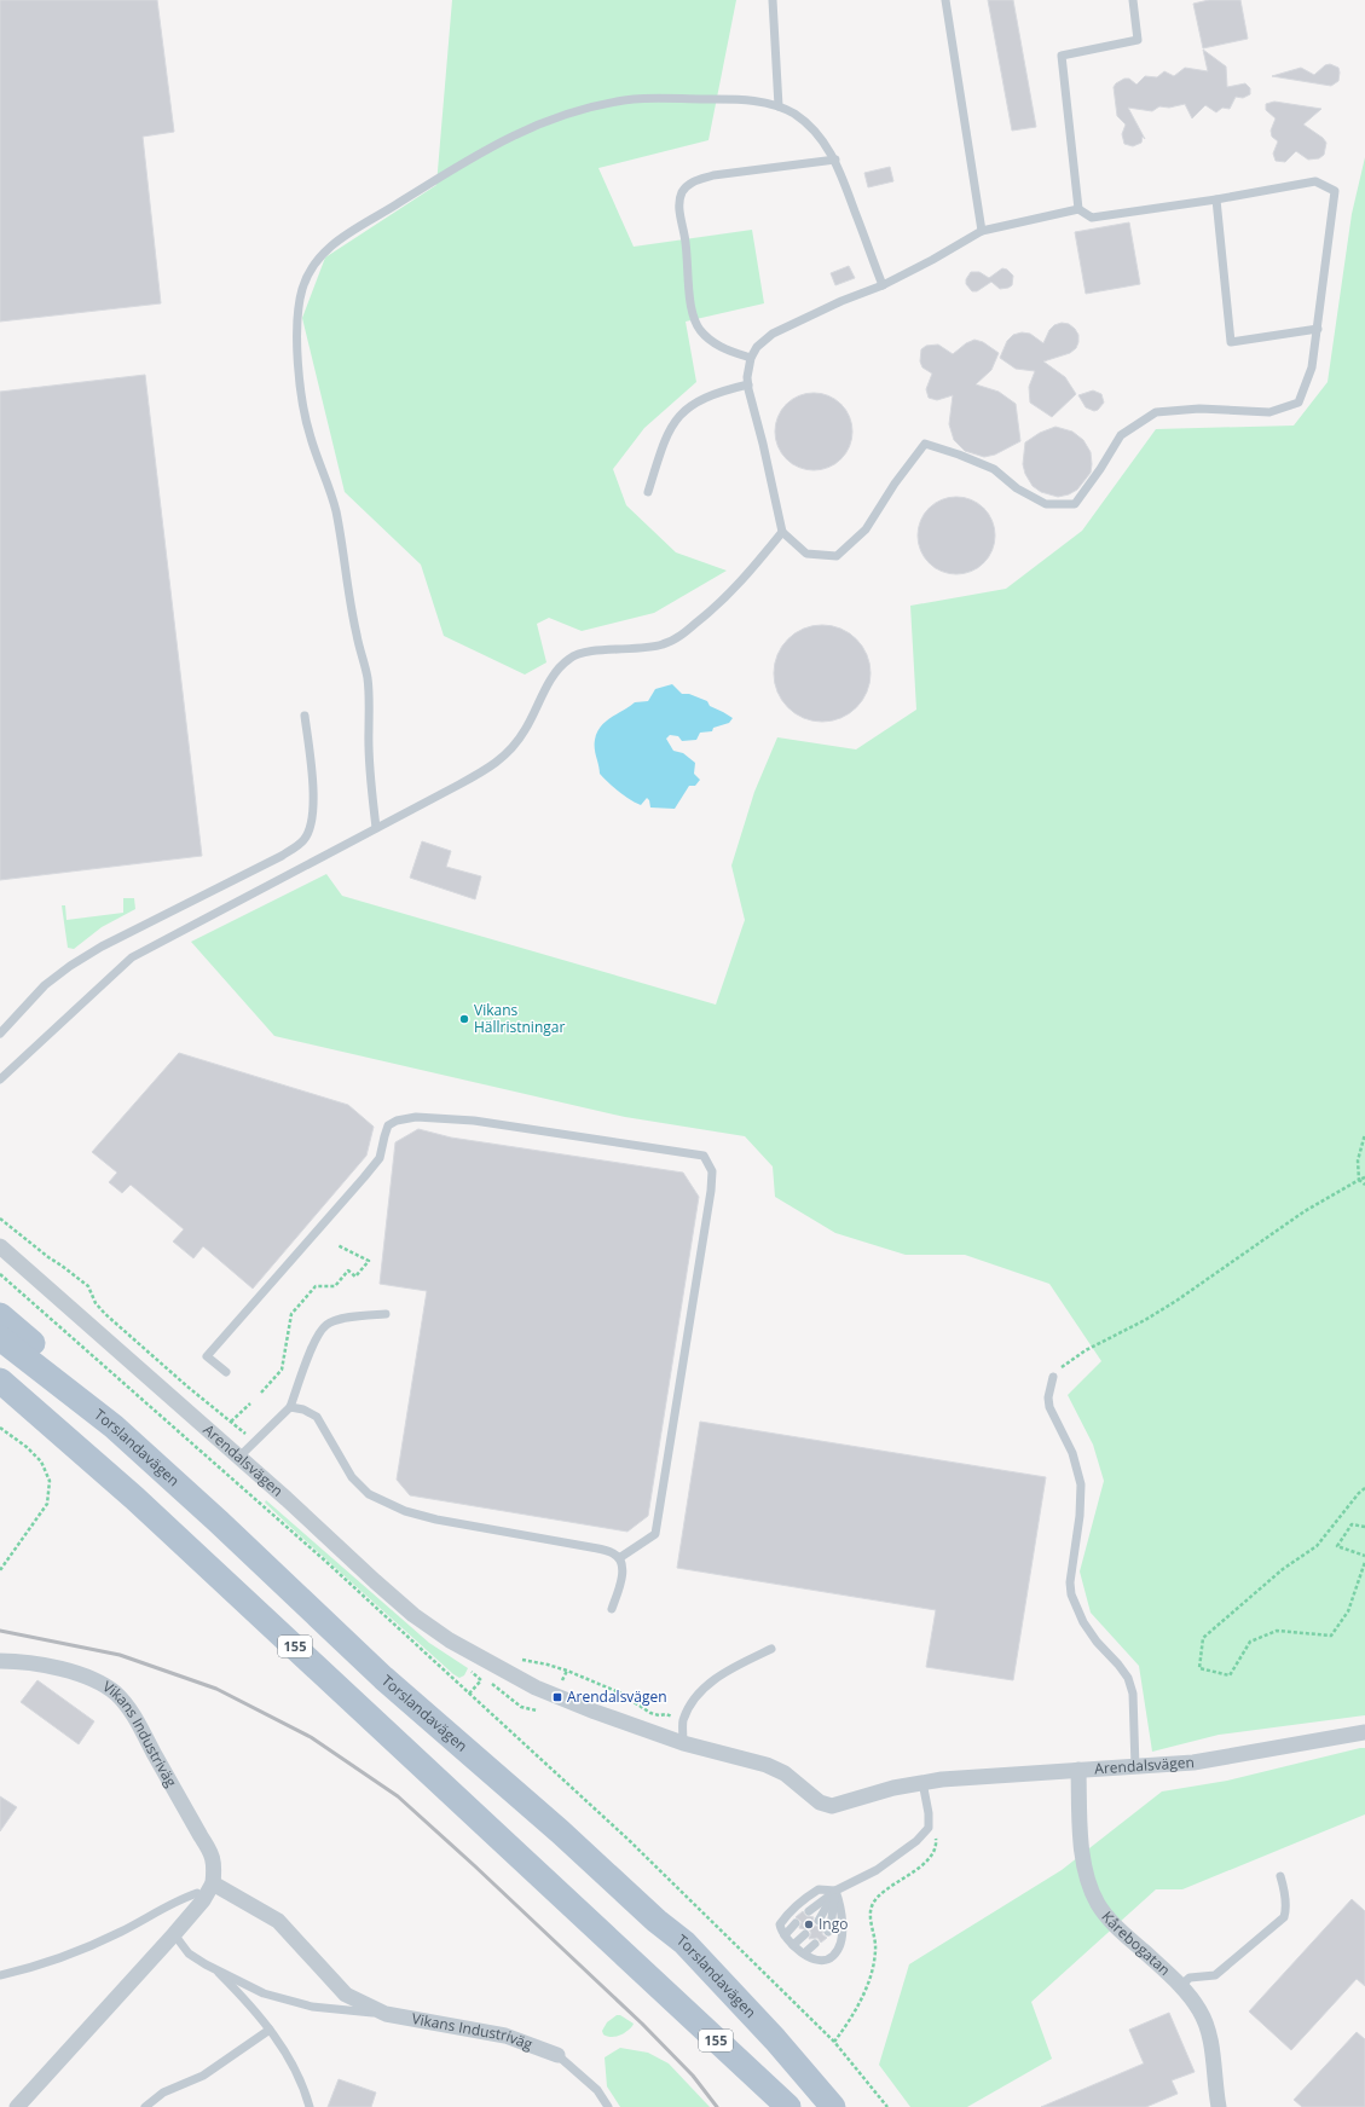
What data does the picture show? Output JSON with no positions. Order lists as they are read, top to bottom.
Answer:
{
  "streets": {
    "main road": ["Torslandavägen", "155"],
    "street": ["Arendalsvägen", "Vikans Industriväg", "Kårebogatan"]
  },
  "crossings": [
    ["Arendalsvägen", "Kårebogatan"]
  ],
  "places": {
    "other": ["Vikans Hällristningar", "Ingo"],
    "transit": ["Arendalsvägen"]
  }
}
